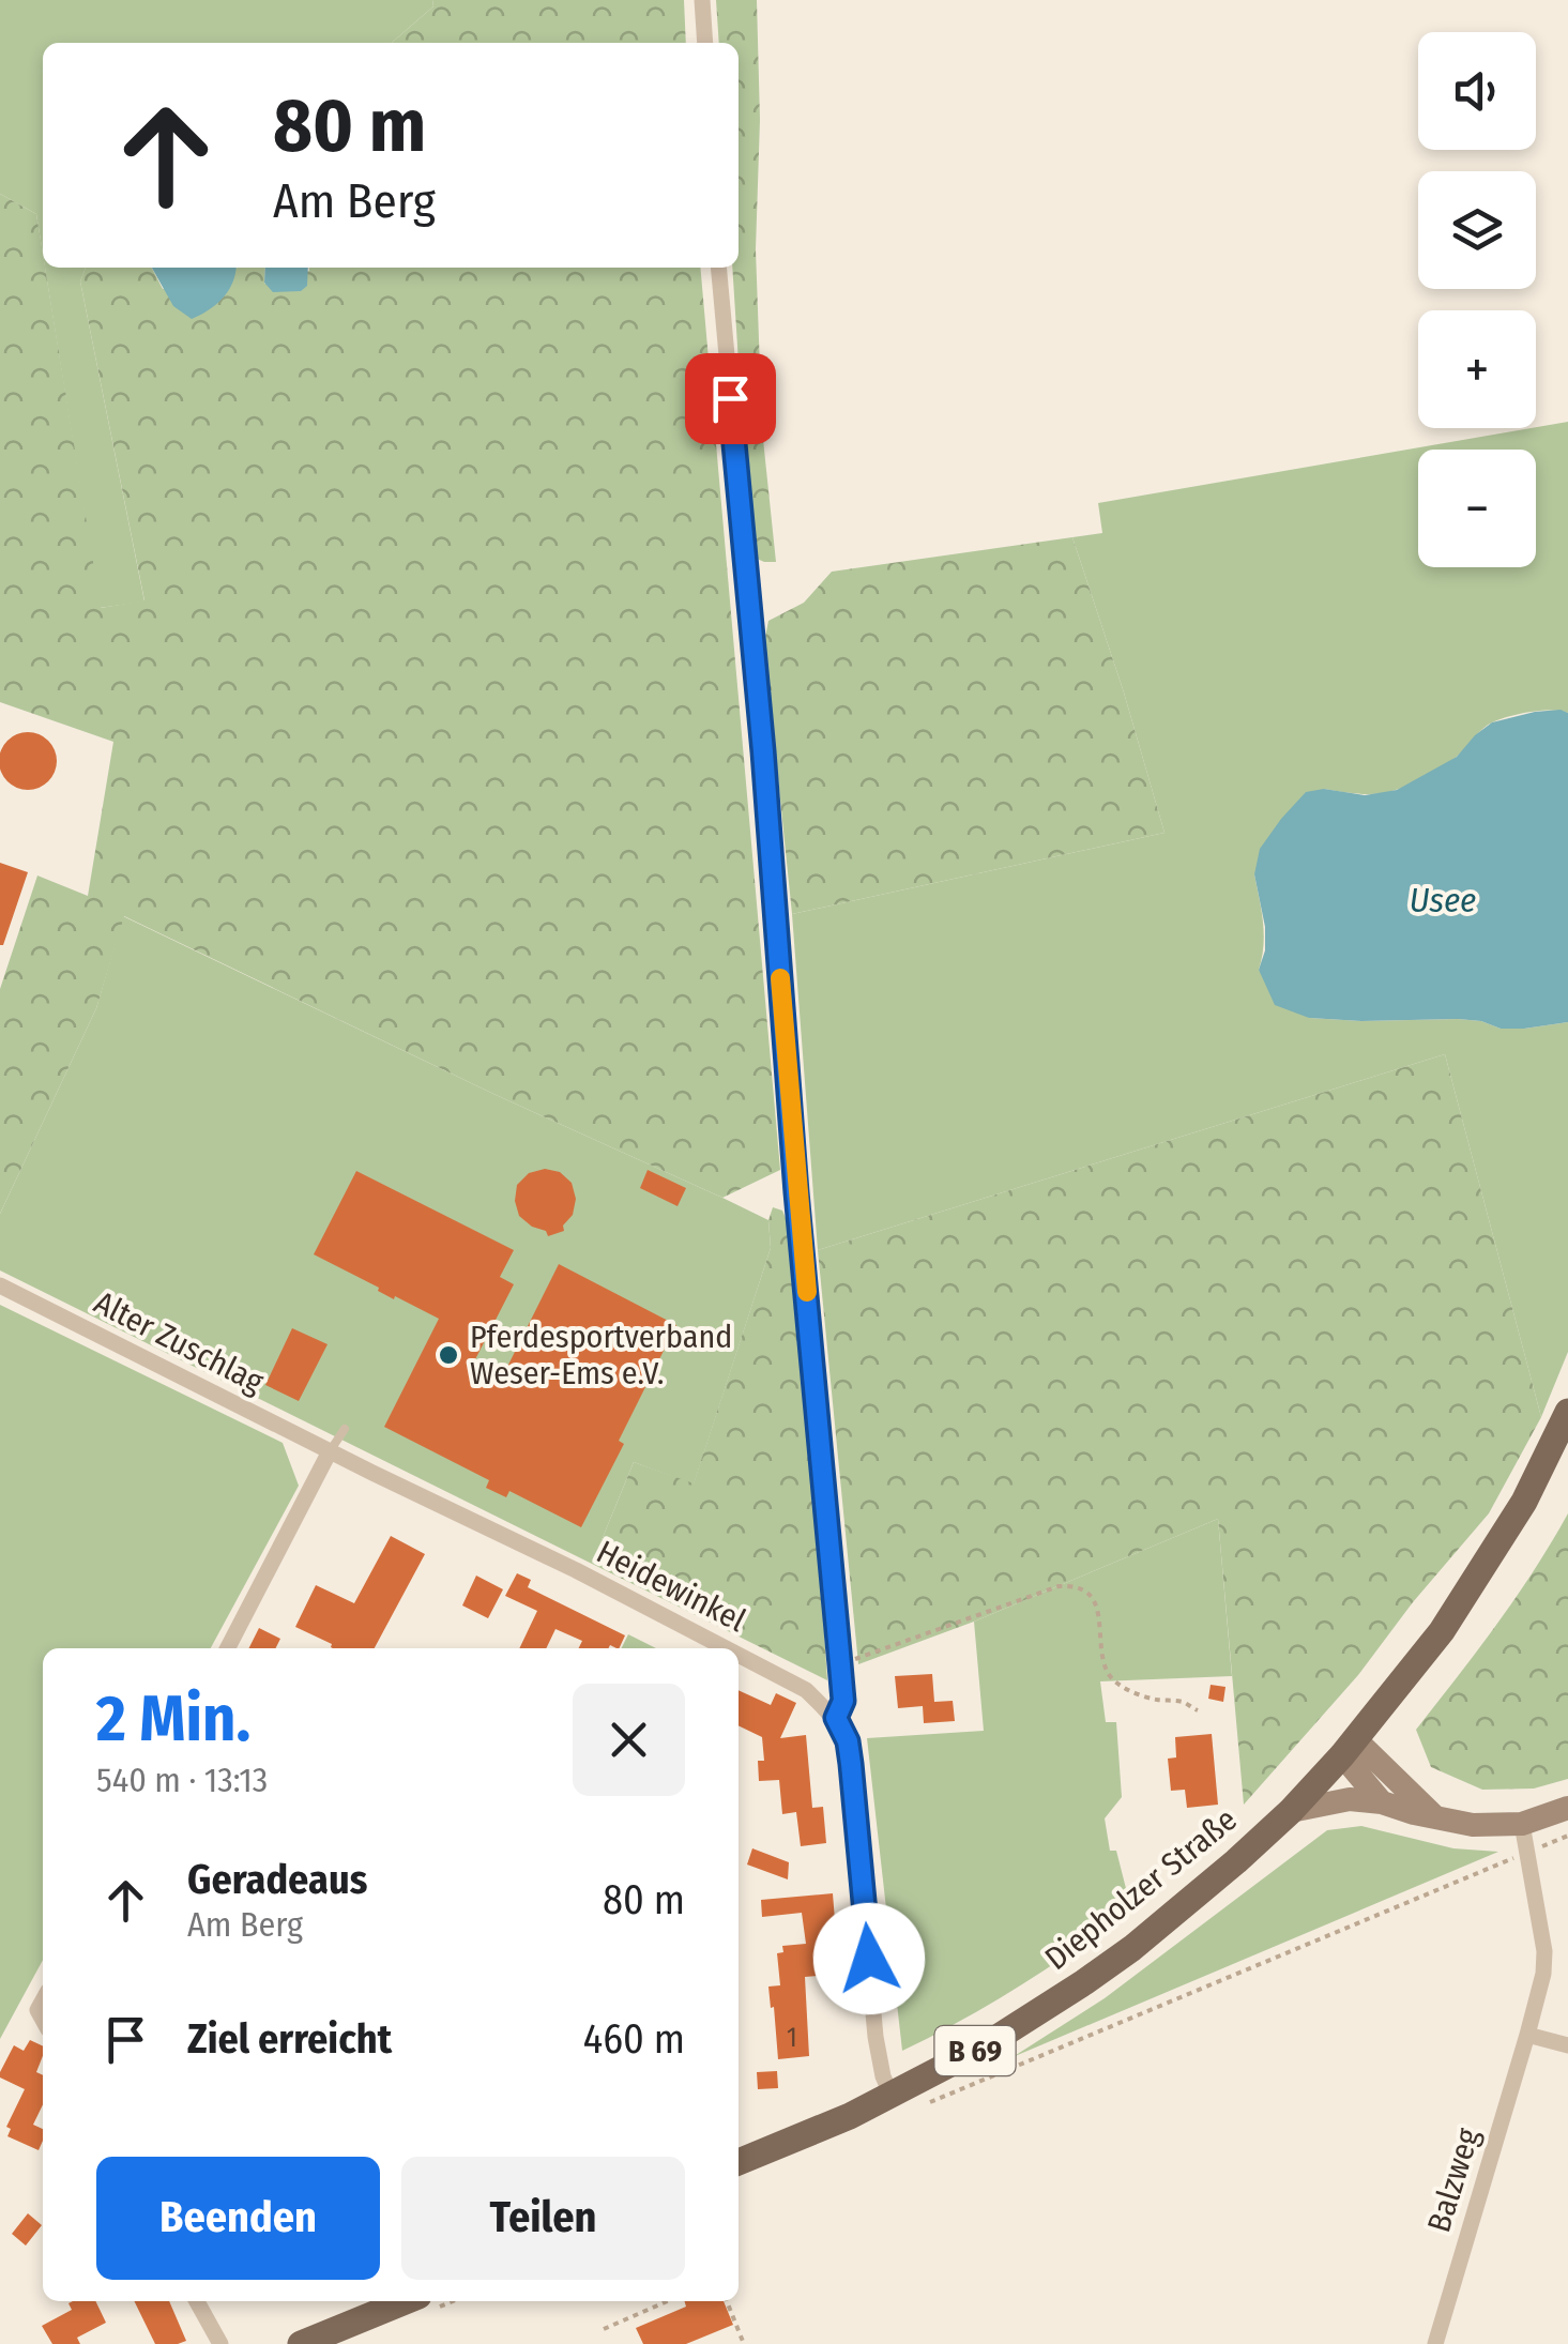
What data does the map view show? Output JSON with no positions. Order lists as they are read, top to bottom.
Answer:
{
  "streets": {
    "main road": ["Diepholzer Straße", "B 69"],
    "street": ["Alter Zuschlag", "Heidewinkel", "Balzweg"]
  },
  "crossings": [
    ["Alter Zuschlag", "Heidewinkel"],
    ["Diepholzer Straße", "B 69"]
  ],
  "water": ["Usee"],
  "places": ["Pferdesportverband Weser-Ems e.V."],
  "house_numbers": ["1"],
  "page": {
    "map_buttons": ["+", "−"],
    "turn": ["80 m", "Am Berg"],
    "heading": ["2 Min.", "540 m · 13:13"],
    "list": [
      {
        "name": "Geradeaus",
        "note": "Am Berg",
        "value": "80 m"
      },
      {
        "name": "Ziel erreicht",
        "value": "460 m"
      }
    ],
    "buttons": ["Beenden", "Teilen"]
  }
}
